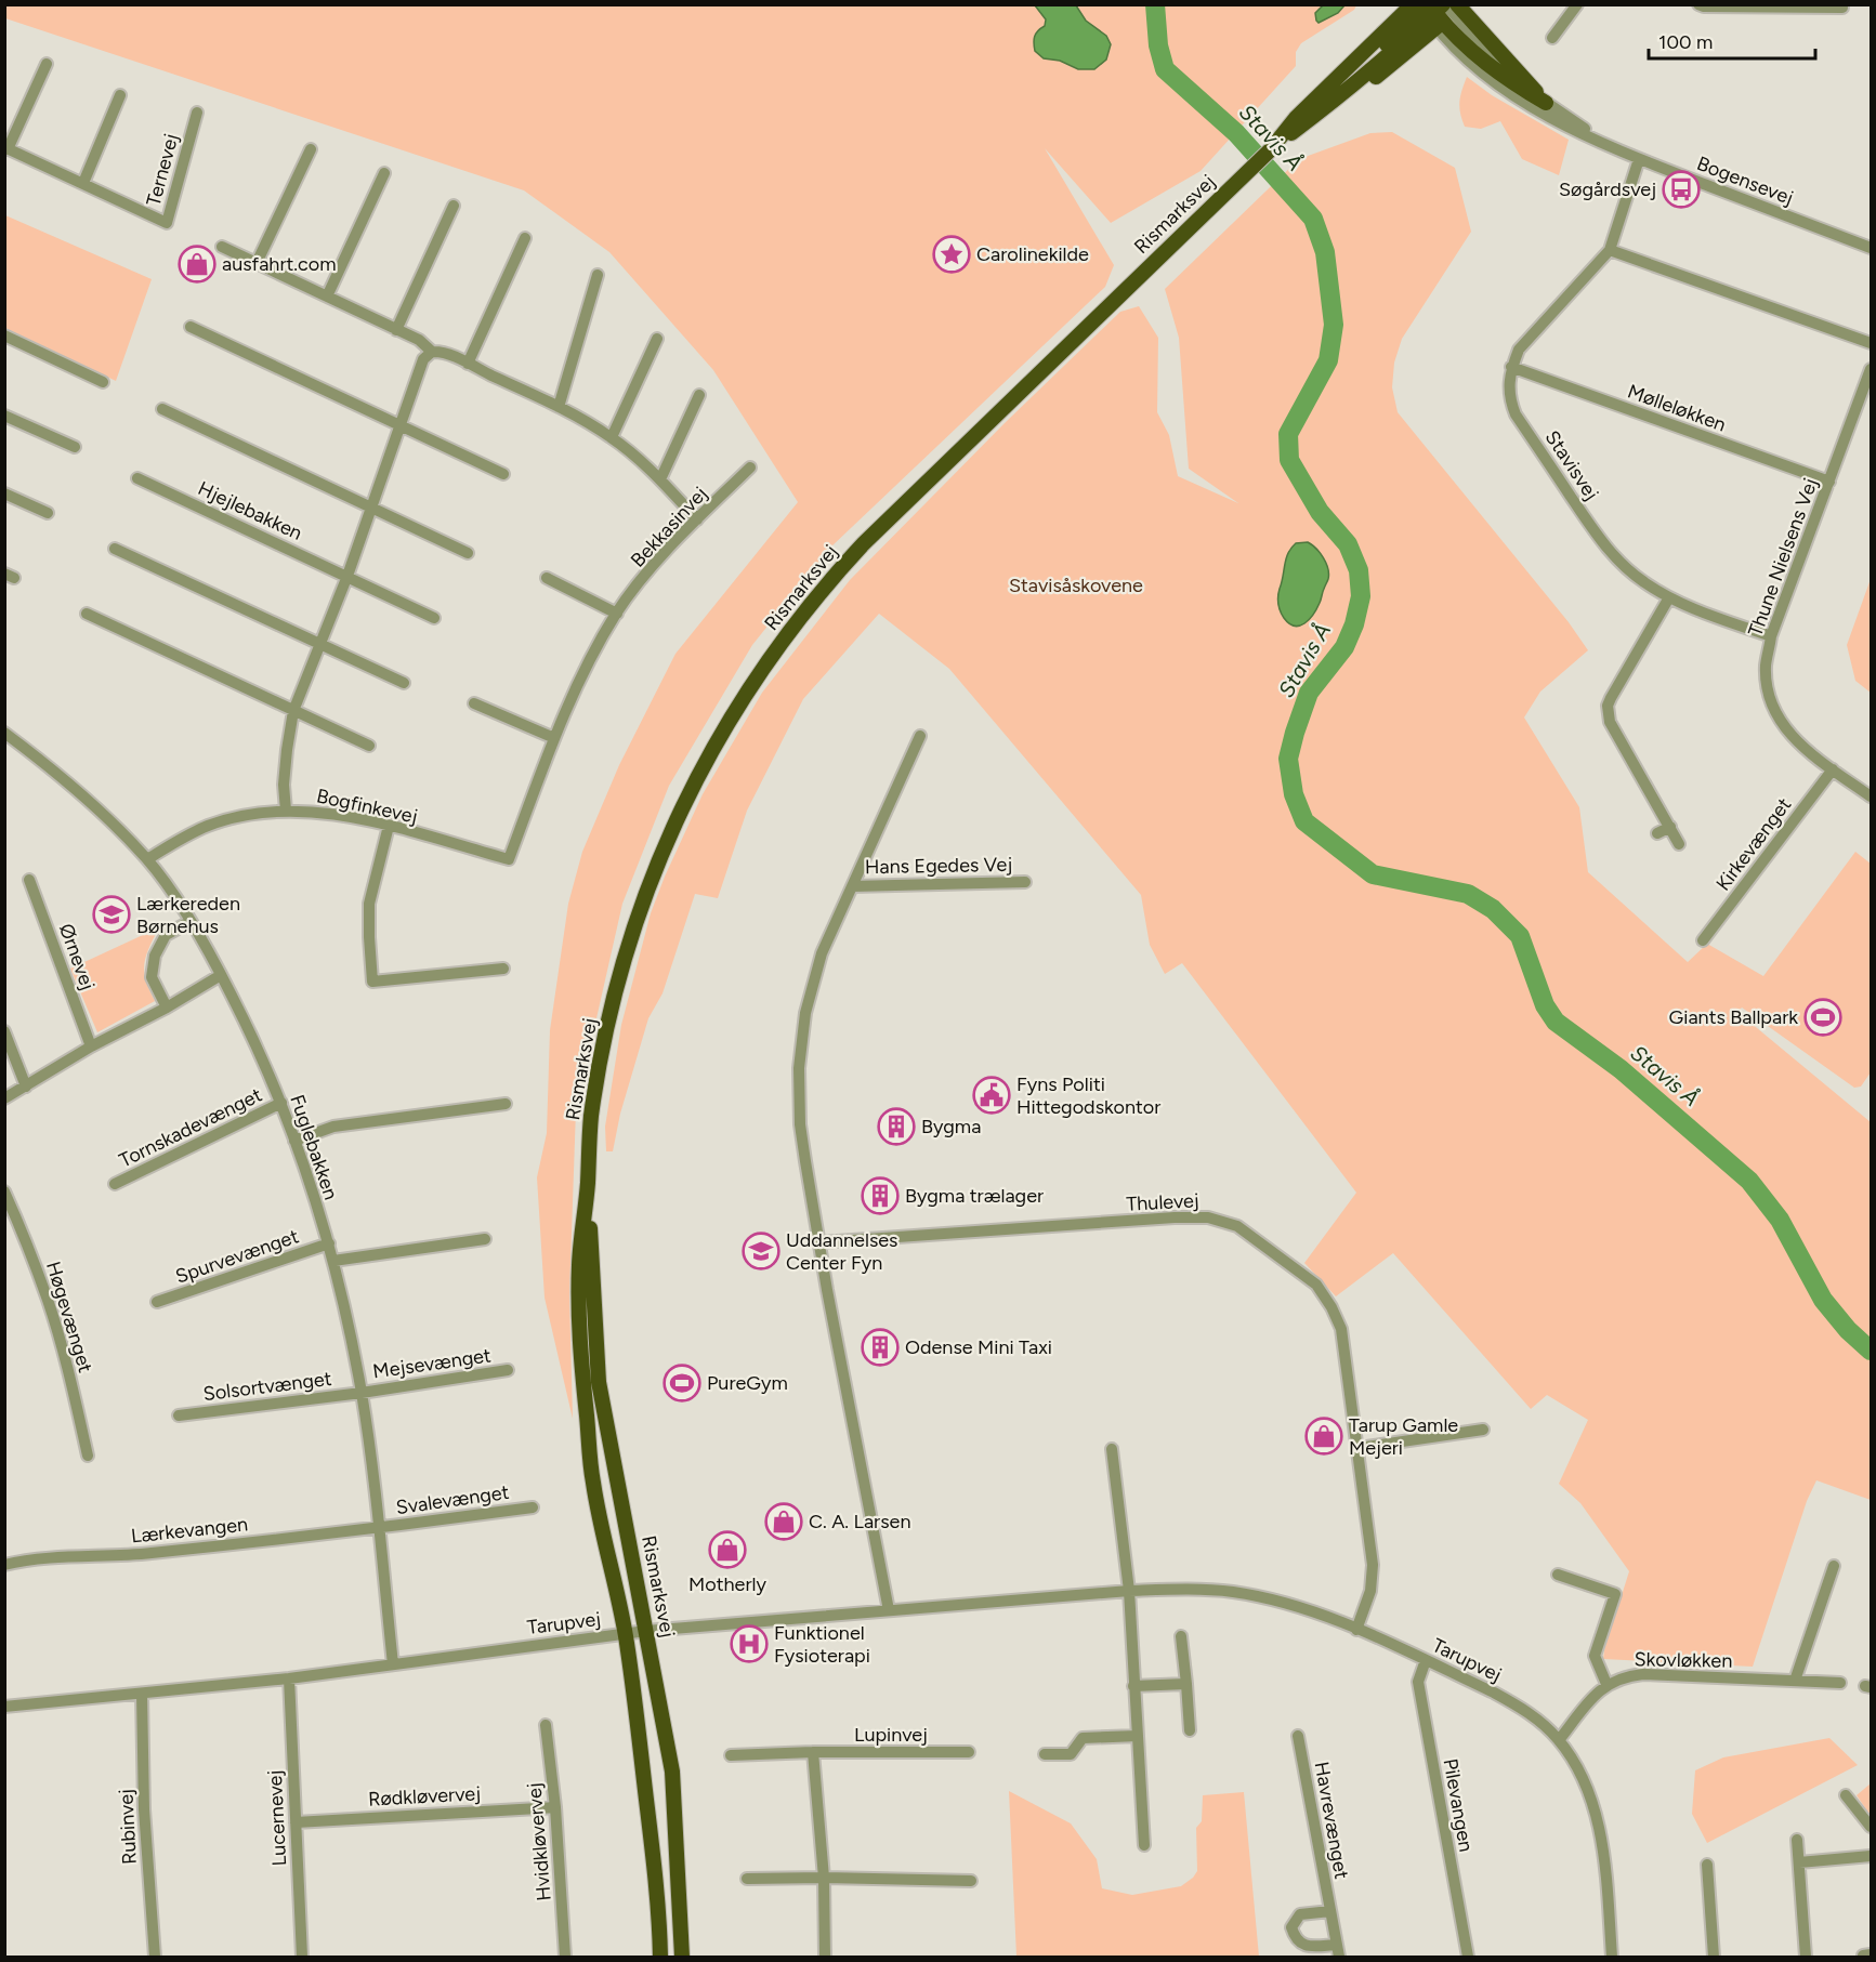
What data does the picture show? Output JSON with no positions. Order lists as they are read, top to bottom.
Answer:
{
  "streets": {
    "main road": ["Rismarksvej"],
    "street": [
      "Ternevej",
      "Bogensevej",
      "Mølleløkken",
      "Stavisvej",
      "Hjejlebakken",
      "Bekkasinvej",
      "Thune Nielsens Vej",
      "Bogfinkevej",
      "Kirkevænget",
      "Hans Egedes Vej",
      "Ørnevej",
      "Tornskadevænget",
      "Fuglebakken",
      "Thulevej",
      "Spurvevænget",
      "Høgevænget",
      "Mejsevænget",
      "Solsortvænget",
      "Svalevænget",
      "Lærkevangen",
      "Tarupvej",
      "Skovløkken",
      "Lupinvej",
      "Rødkløvervej",
      "Pilevangen",
      "Lucernevej",
      "Havrevænget",
      "Rubinvej",
      "Hvidkløvervej"
    ]
  },
  "crossings": [
    ["Bogensevej", "Rismarksvej"],
    ["Bogensevej", "Stavisvej"],
    ["Rismarksvej", "Tarupvej"],
    ["Mølleløkken", "Stavisvej"],
    ["Mølleløkken", "Thune Nielsens Vej"],
    ["Stavisvej", "Thune Nielsens Vej"],
    ["Bekkasinvej", "Bogfinkevej"],
    ["Thune Nielsens Vej", "Kirkevænget"],
    ["Bogfinkevej", "Fuglebakken"],
    ["Hans Egedes Vej", "Thulevej"],
    ["Hans Egedes Vej", "Tarupvej"],
    ["Tornskadevænget", "Fuglebakken"],
    ["Fuglebakken", "Spurvevænget"],
    ["Fuglebakken", "Mejsevænget"],
    ["Fuglebakken", "Solsortvænget"],
    ["Fuglebakken", "Svalevænget"],
    ["Fuglebakken", "Lærkevangen"],
    ["Fuglebakken", "Tarupvej"],
    ["Thulevej", "Tarupvej"],
    ["Mejsevænget", "Solsortvænget"],
    ["Svalevænget", "Lærkevangen"],
    ["Tarupvej", "Pilevangen"],
    ["Tarupvej", "Lucernevej"],
    ["Tarupvej", "Rubinvej"],
    ["Rødkløvervej", "Lucernevej"],
    ["Rødkløvervej", "Hvidkløvervej"]
  ],
  "water": ["Stavis Å"],
  "parks": ["Stavisåskovene"],
  "places": {
    "bus stop": ["Søgårdsvej"],
    "place": ["Carolinekilde"],
    "shop": [
      "ausfahrt.com",
      "Tarup Gamle Mejeri",
      "C. A. Larsen",
      "Motherly"
    ],
    "school or university": ["Lærkereden Børnehus", "Uddannelses Center Fyn"],
    "sports": ["Giants Ballpark", "PureGym"],
    "public building": ["Fyns Politi Hittegodskontor"],
    "building": ["Bygma", "Bygma trælager", "Odense Mini Taxi"],
    "hospital": ["Funktionel Fysioterapi"]
  },
  "scale_bar": "100 m"
}
